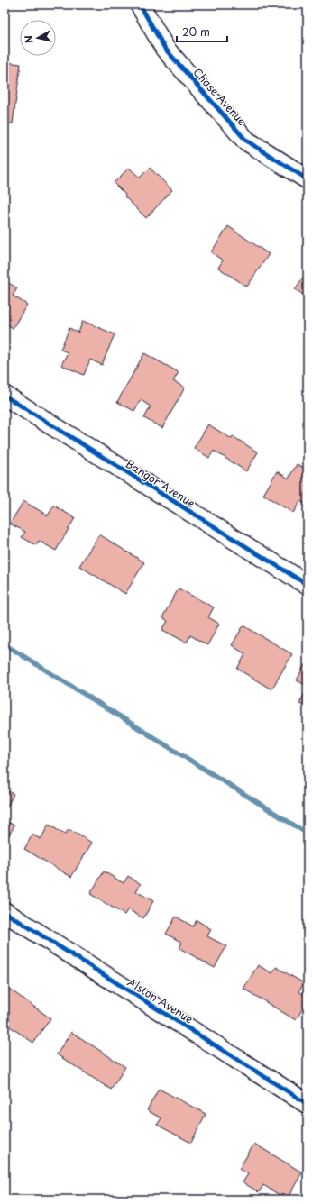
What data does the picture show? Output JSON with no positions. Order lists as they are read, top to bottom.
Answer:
{
  "streets": {
    "street": ["Chase Avenue", "Bangor Avenue", "Alston Avenue"]
  },
  "scale_bar": "20 m",
  "north": "left"
}
